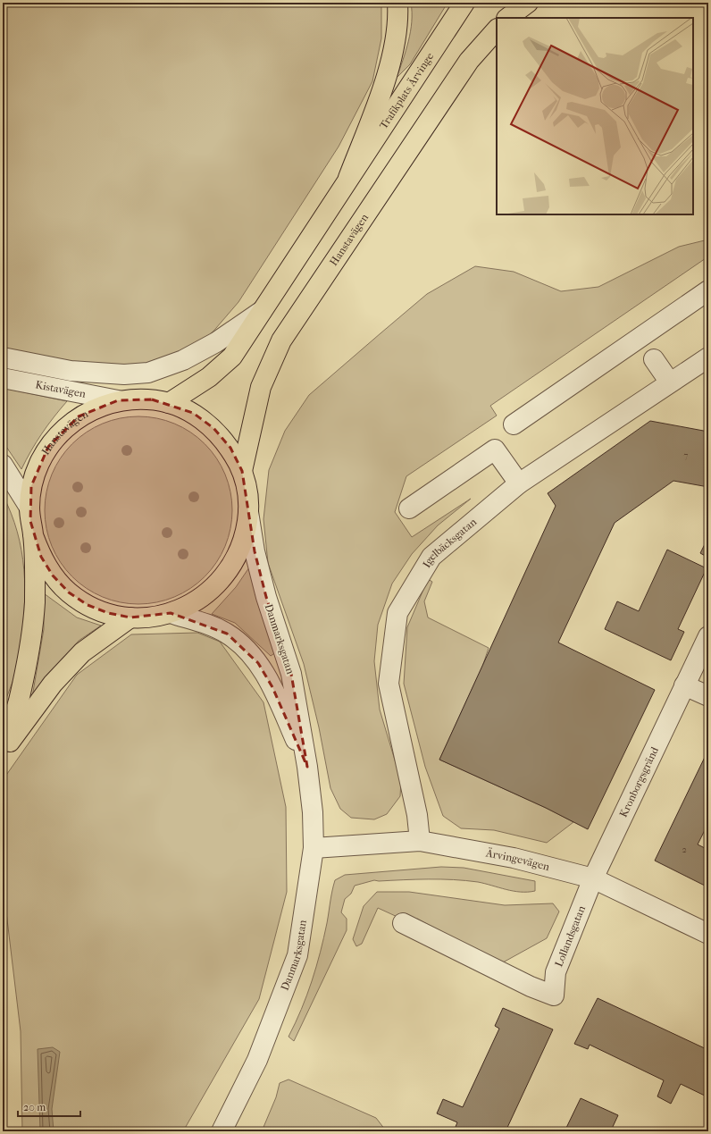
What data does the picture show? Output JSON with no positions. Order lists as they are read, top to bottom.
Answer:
{
  "streets": {
    "main road": ["Trafikplats Ärvinge", "Hanstavägen"],
    "street": [
      "Kistavägen",
      "Igelbäcksgatan",
      "Danmarksgatan",
      "Kronborgsgränd",
      "Ärvingevägen",
      "Lollandsgatan"
    ]
  },
  "crossings": [
    ["Hanstavägen", "Kistavägen"],
    ["Hanstavägen", "Danmarksgatan"],
    ["Igelbäcksgatan", "Ärvingevägen"],
    ["Danmarksgatan", "Ärvingevägen"],
    ["Kronborgsgränd", "Ärvingevägen"],
    ["Kronborgsgränd", "Lollandsgatan"],
    ["Ärvingevägen", "Lollandsgatan"]
  ],
  "house_numbers": ["7", "2"],
  "scale_bar": "20 m"
}
